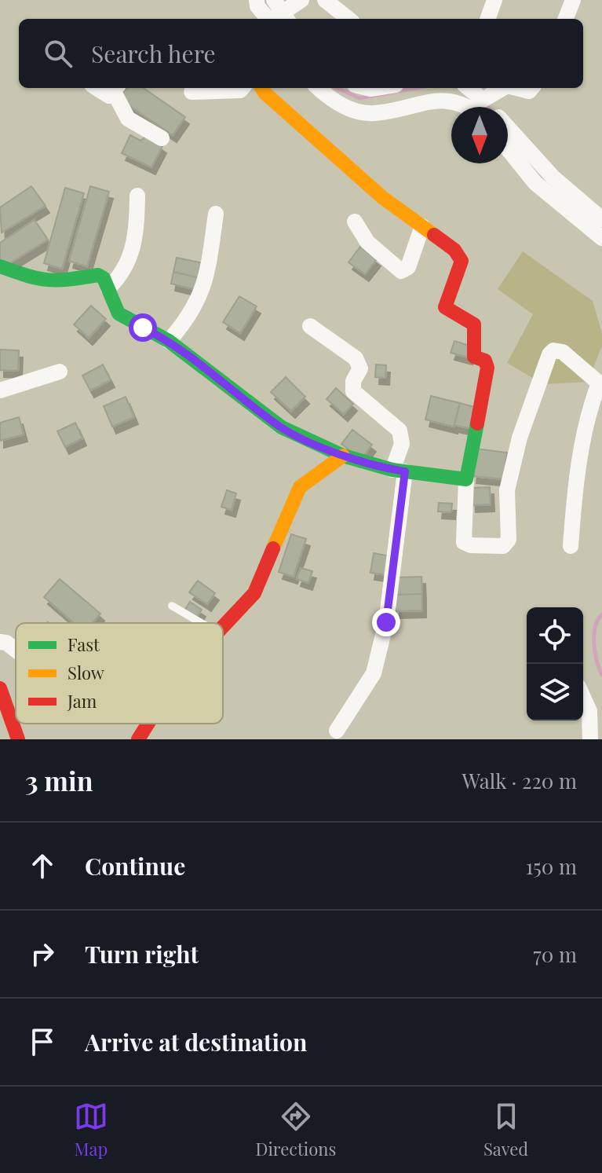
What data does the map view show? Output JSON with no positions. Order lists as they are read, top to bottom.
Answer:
{
  "legend": ["Fast", "Slow", "Jam"],
  "north": "bottom",
  "page": {
    "search": "Search here",
    "heading": ["3 min", "Walk · 220 m"],
    "list": [
      ["Continue", "150 m"],
      ["Turn right", "70 m"],
      "Arrive at destination"
    ],
    "nav": ["Map", "Directions", "Saved"]
  }
}
